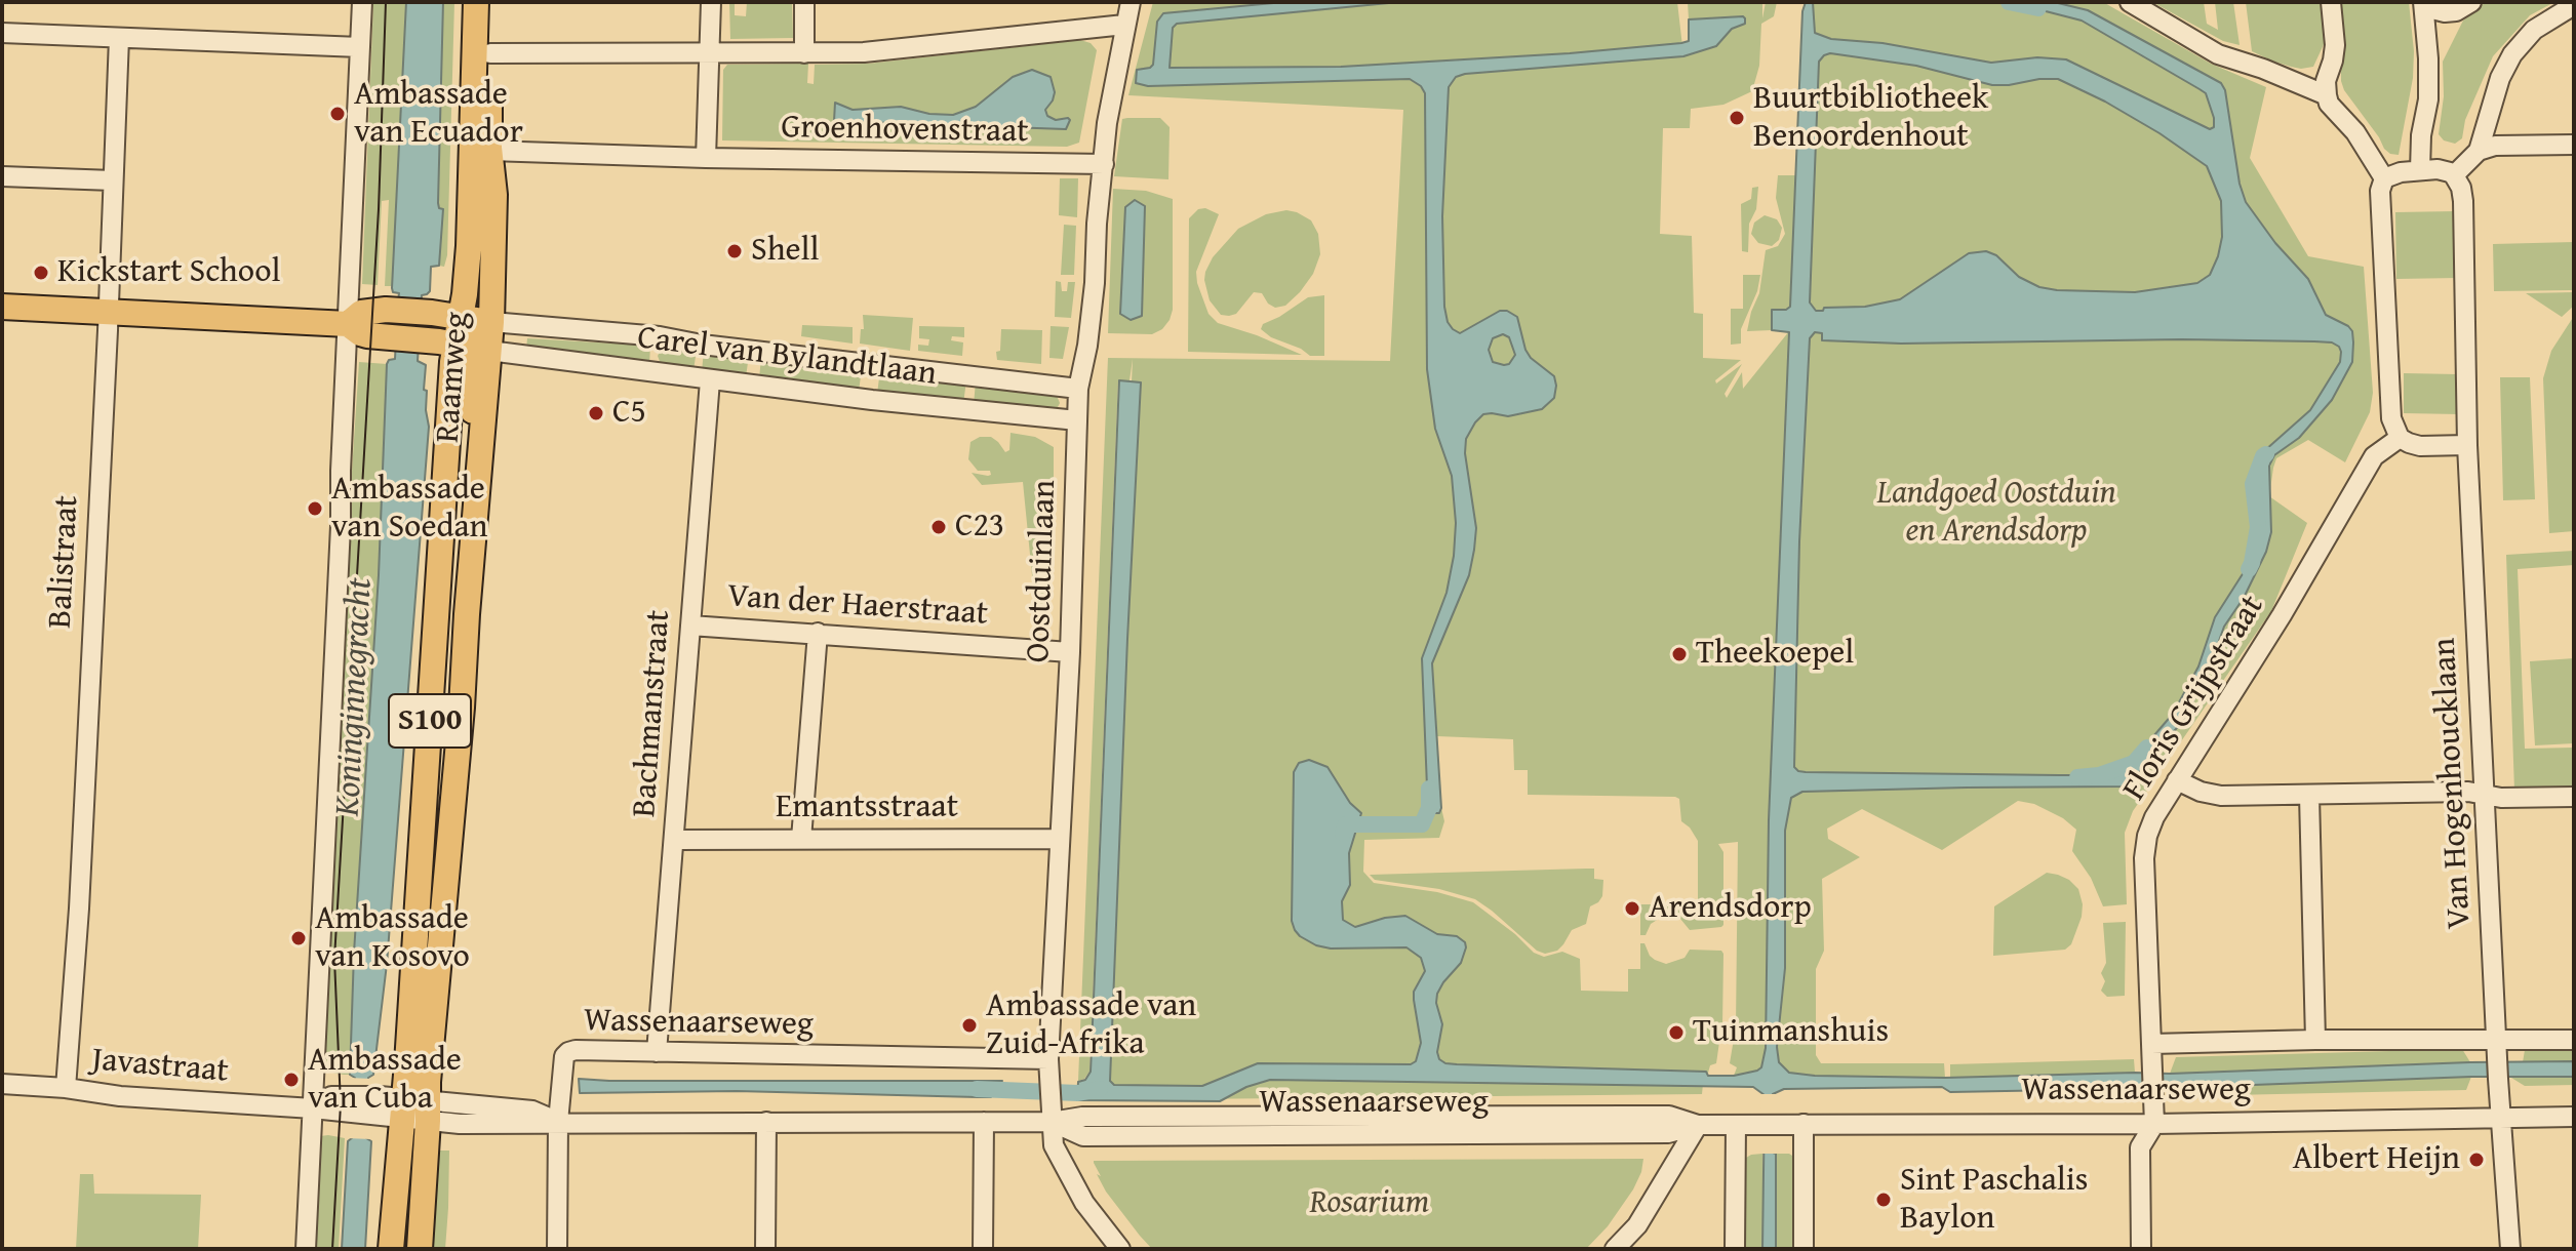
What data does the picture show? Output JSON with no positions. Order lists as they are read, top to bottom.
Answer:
{
  "streets": {
    "main road": ["Raamweg", "S100"],
    "street": [
      "Groenhovenstraat",
      "Carel van Bylandtlaan",
      "Balistraat",
      "Oostduinlaan",
      "Van der Haerstraat",
      "Floris Grijpstraat",
      "Bachmanstraat",
      "Van Hogenhoucklaan",
      "Emantsstraat",
      "Wassenaarseweg",
      "Javastraat"
    ]
  },
  "crossings": [
    ["Groenhovenstraat", "Raamweg"],
    ["Groenhovenstraat", "Oostduinlaan"],
    ["Carel van Bylandtlaan", "Raamweg"],
    ["Carel van Bylandtlaan", "Oostduinlaan"],
    ["Carel van Bylandtlaan", "Bachmanstraat"],
    ["Raamweg", "S100"],
    ["Raamweg", "Wassenaarseweg"],
    ["Raamweg", "Javastraat"],
    ["Balistraat", "Javastraat"],
    ["Oostduinlaan", "Van der Haerstraat"],
    ["Oostduinlaan", "Emantsstraat"],
    ["Oostduinlaan", "Wassenaarseweg"],
    ["Van der Haerstraat", "Bachmanstraat"],
    ["Floris Grijpstraat", "Wassenaarseweg"],
    ["Bachmanstraat", "Emantsstraat"],
    ["Bachmanstraat", "Wassenaarseweg"],
    ["S100", "Wassenaarseweg"],
    ["S100", "Javastraat"],
    ["Van Hogenhoucklaan", "Wassenaarseweg"],
    ["Wassenaarseweg", "Javastraat"]
  ],
  "water": ["Koninginnegracht"],
  "parks": ["Landgoed Oostduin en Arendsdorp", "Rosarium"],
  "places": [
    "Ambassade van Ecuador",
    "Buurtbibliotheek Benoordenhout",
    "Shell",
    "Kickstart School",
    "C5",
    "Ambassade van Soedan",
    "C23",
    "Theekoepel",
    "Arendsdorp",
    "Ambassade van Kosovo",
    "Ambassade van Zuid-Afrika",
    "Tuinmanshuis",
    "Ambassade van Cuba",
    "Albert Heijn",
    "Sint Paschalis Baylon"
  ]
}
